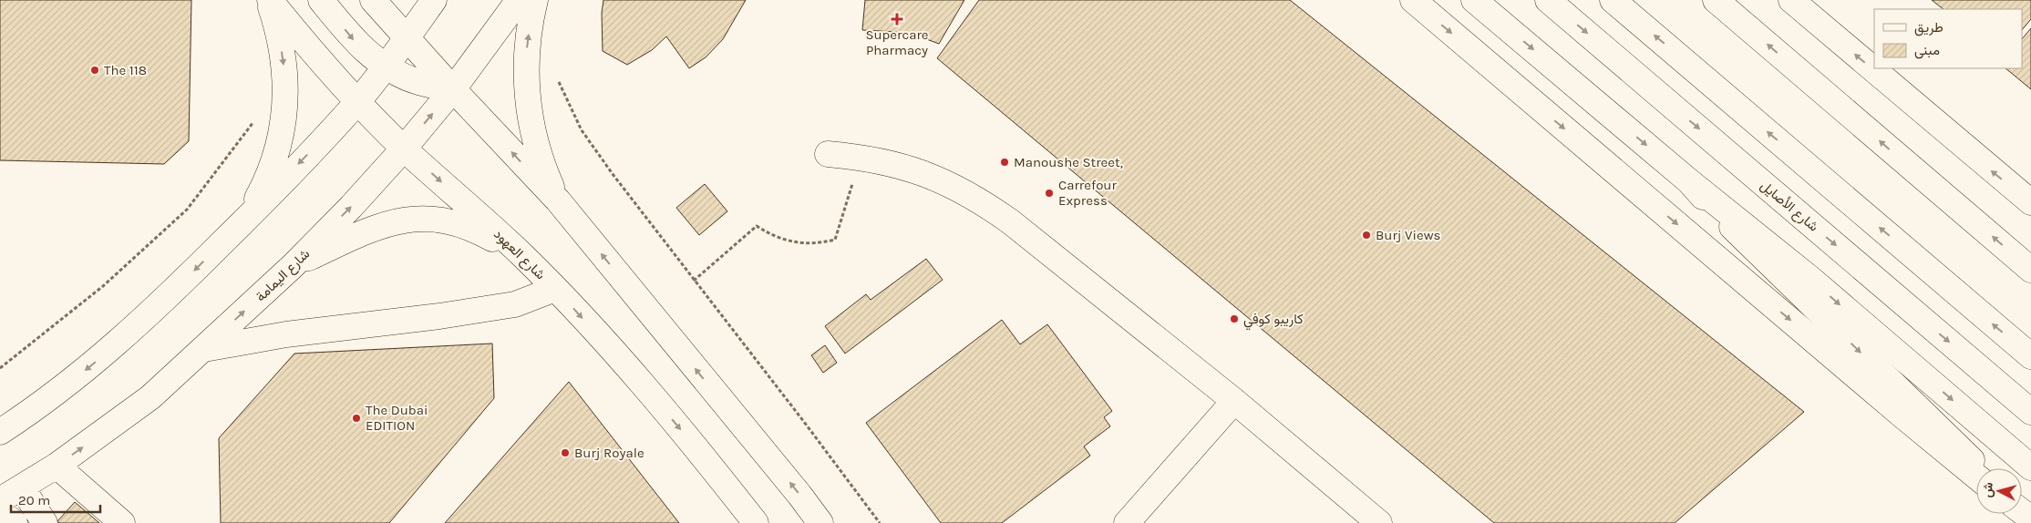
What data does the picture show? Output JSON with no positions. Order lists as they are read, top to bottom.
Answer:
{
  "streets": {
    "street": ["شارع الأصايل", "شارع العهود", "شارع اليمامة"]
  },
  "crossings": [
    ["شارع العهود", "شارع اليمامة"]
  ],
  "places": {
    "health": ["Supercare Pharmacy"],
    "other": [
      "The 118",
      "Manoushe Street,",
      "Carrefour Express",
      "Burj Views",
      "كاريبو كوفي",
      "The Dubai EDITION",
      "Burj Royale"
    ]
  },
  "legend": ["طريق", "مبنى"],
  "scale_bar": "20 m",
  "north": "left"
}
